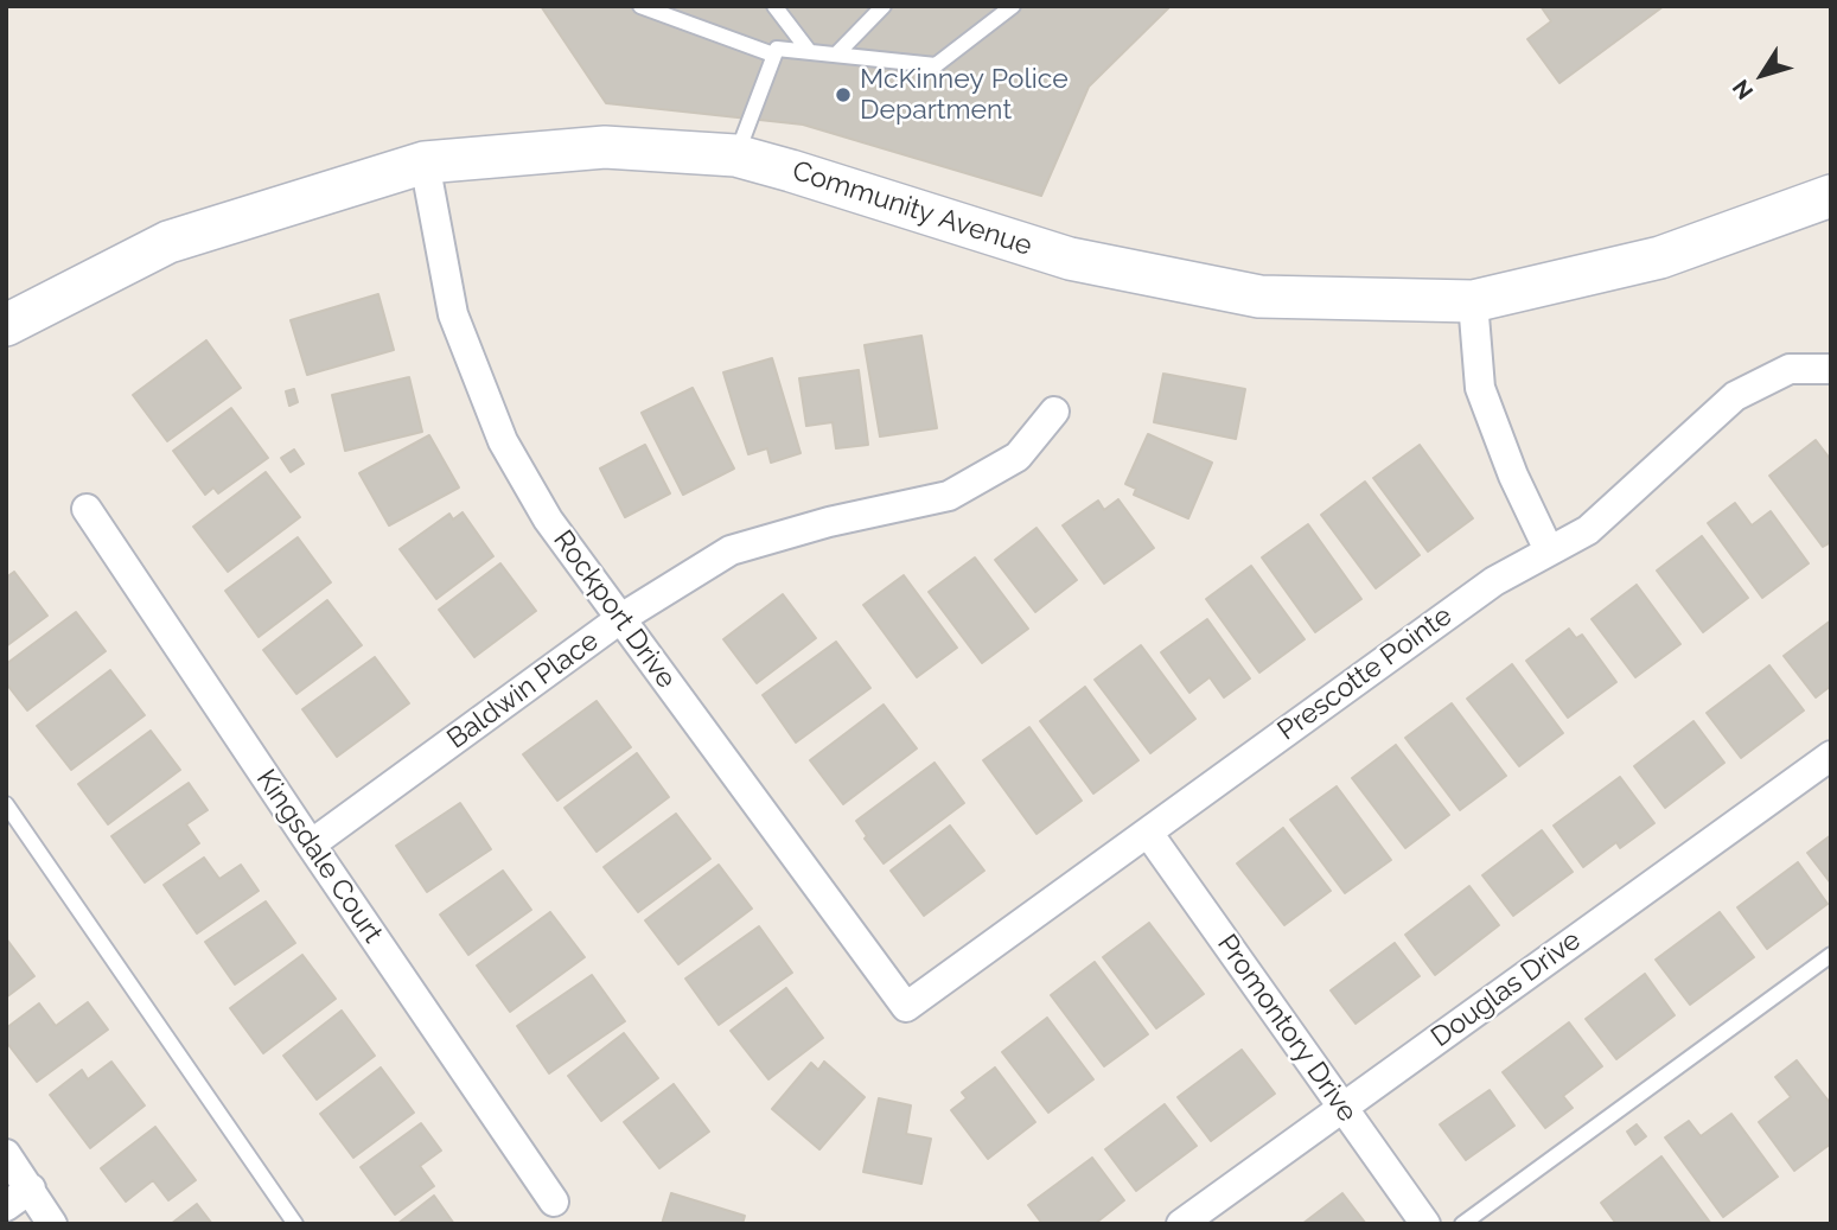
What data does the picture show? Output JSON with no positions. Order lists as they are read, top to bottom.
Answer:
{
  "streets": {
    "street": [
      "Community Avenue",
      "Rockport Drive",
      "Prescotte Pointe",
      "Baldwin Place",
      "Kingsdale Court",
      "Douglas Drive",
      "Promontory Drive"
    ]
  },
  "crossings": [
    ["Community Avenue", "Rockport Drive"],
    ["Rockport Drive", "Prescotte Pointe"],
    ["Rockport Drive", "Baldwin Place"],
    ["Prescotte Pointe", "Promontory Drive"],
    ["Baldwin Place", "Kingsdale Court"],
    ["Douglas Drive", "Promontory Drive"]
  ],
  "places": ["McKinney Police Department"],
  "north": "bottom left"
}
